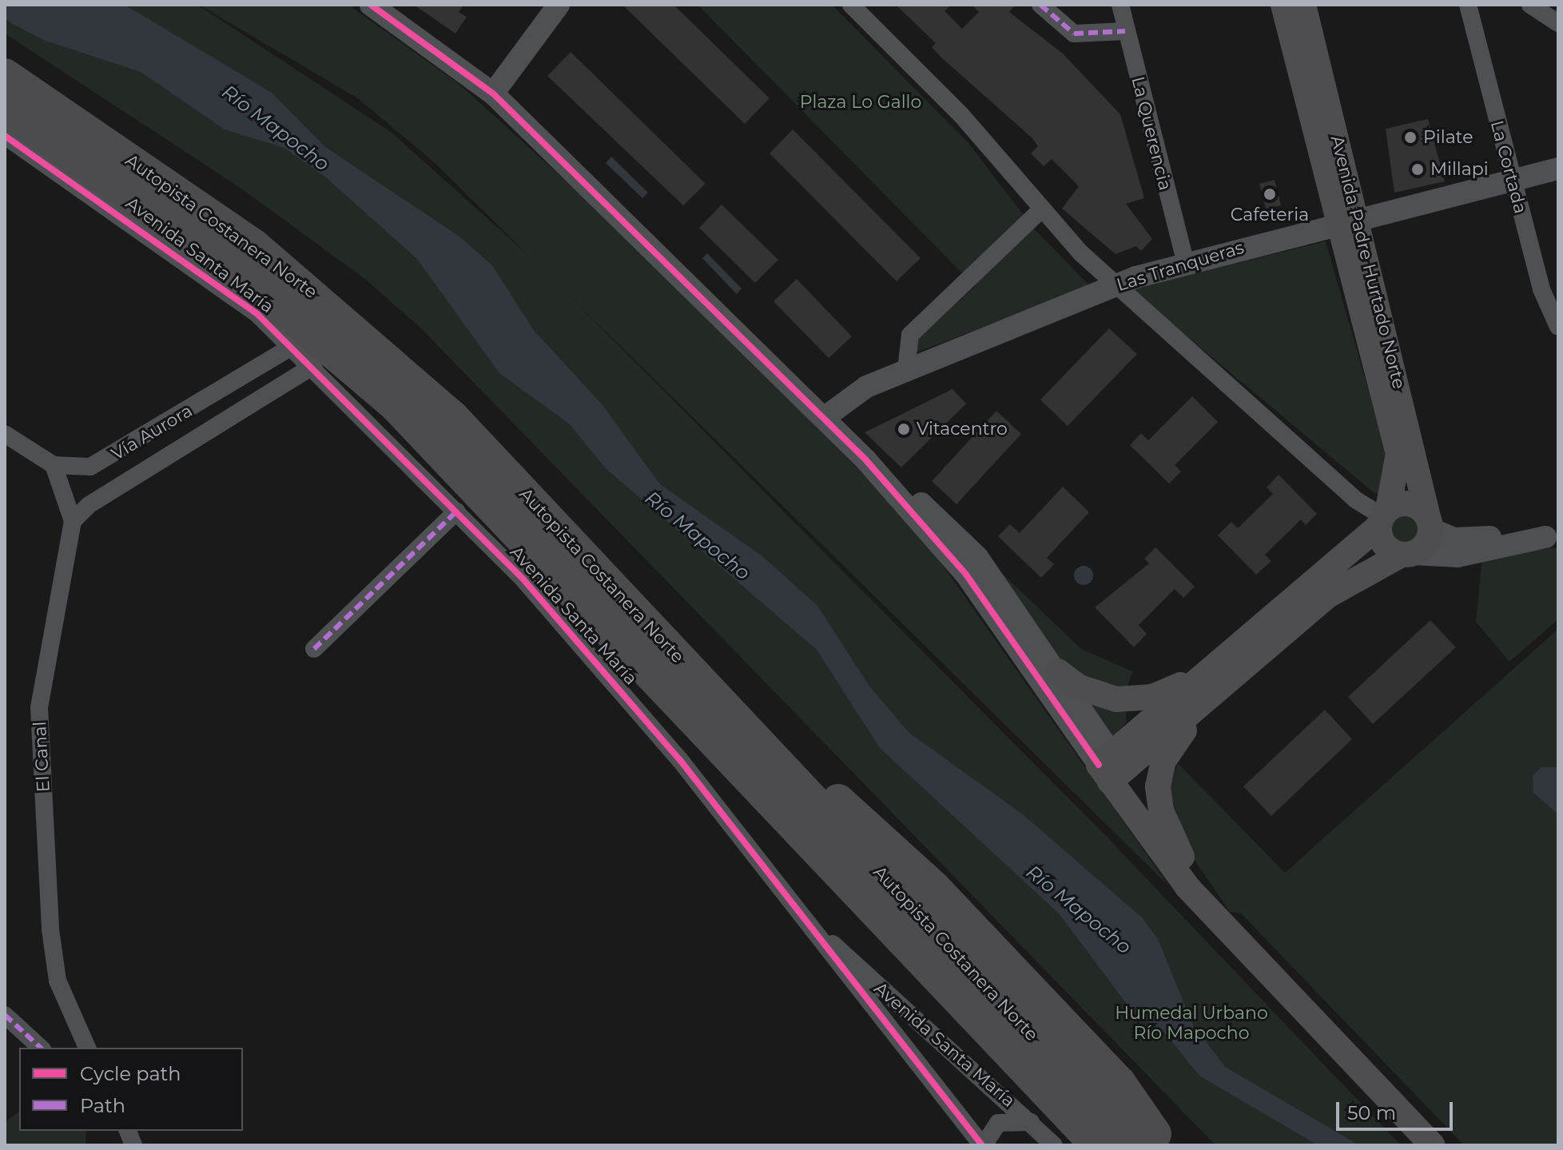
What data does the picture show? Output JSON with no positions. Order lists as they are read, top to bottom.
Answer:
{
  "streets": {
    "highway": ["Autopista Costanera Norte"],
    "main road": ["Avenida Padre Hurtado Norte"],
    "street": [
      "La Querencia",
      "La Cortada",
      "Avenida Santa María",
      "Las Tranqueras",
      "Vía Aurora",
      "El Canal"
    ]
  },
  "crossings": [
    ["La Querencia", "Las Tranqueras"],
    ["La Cortada", "Las Tranqueras"],
    ["Autopista Costanera Norte", "Avenida Santa María"],
    ["Avenida Santa María", "Vía Aurora"],
    ["Avenida Padre Hurtado Norte", "Las Tranqueras"],
    ["Vía Aurora", "El Canal"]
  ],
  "water": ["Río Mapocho"],
  "parks": ["Plaza Lo Gallo", "Humedal Urbano Río Mapocho"],
  "places": [
    "Pilate",
    "Millapi",
    "Cafeteria",
    "Vitacentro"
  ],
  "legend": ["Cycle path", "Path"],
  "scale_bar": "50 m"
}
